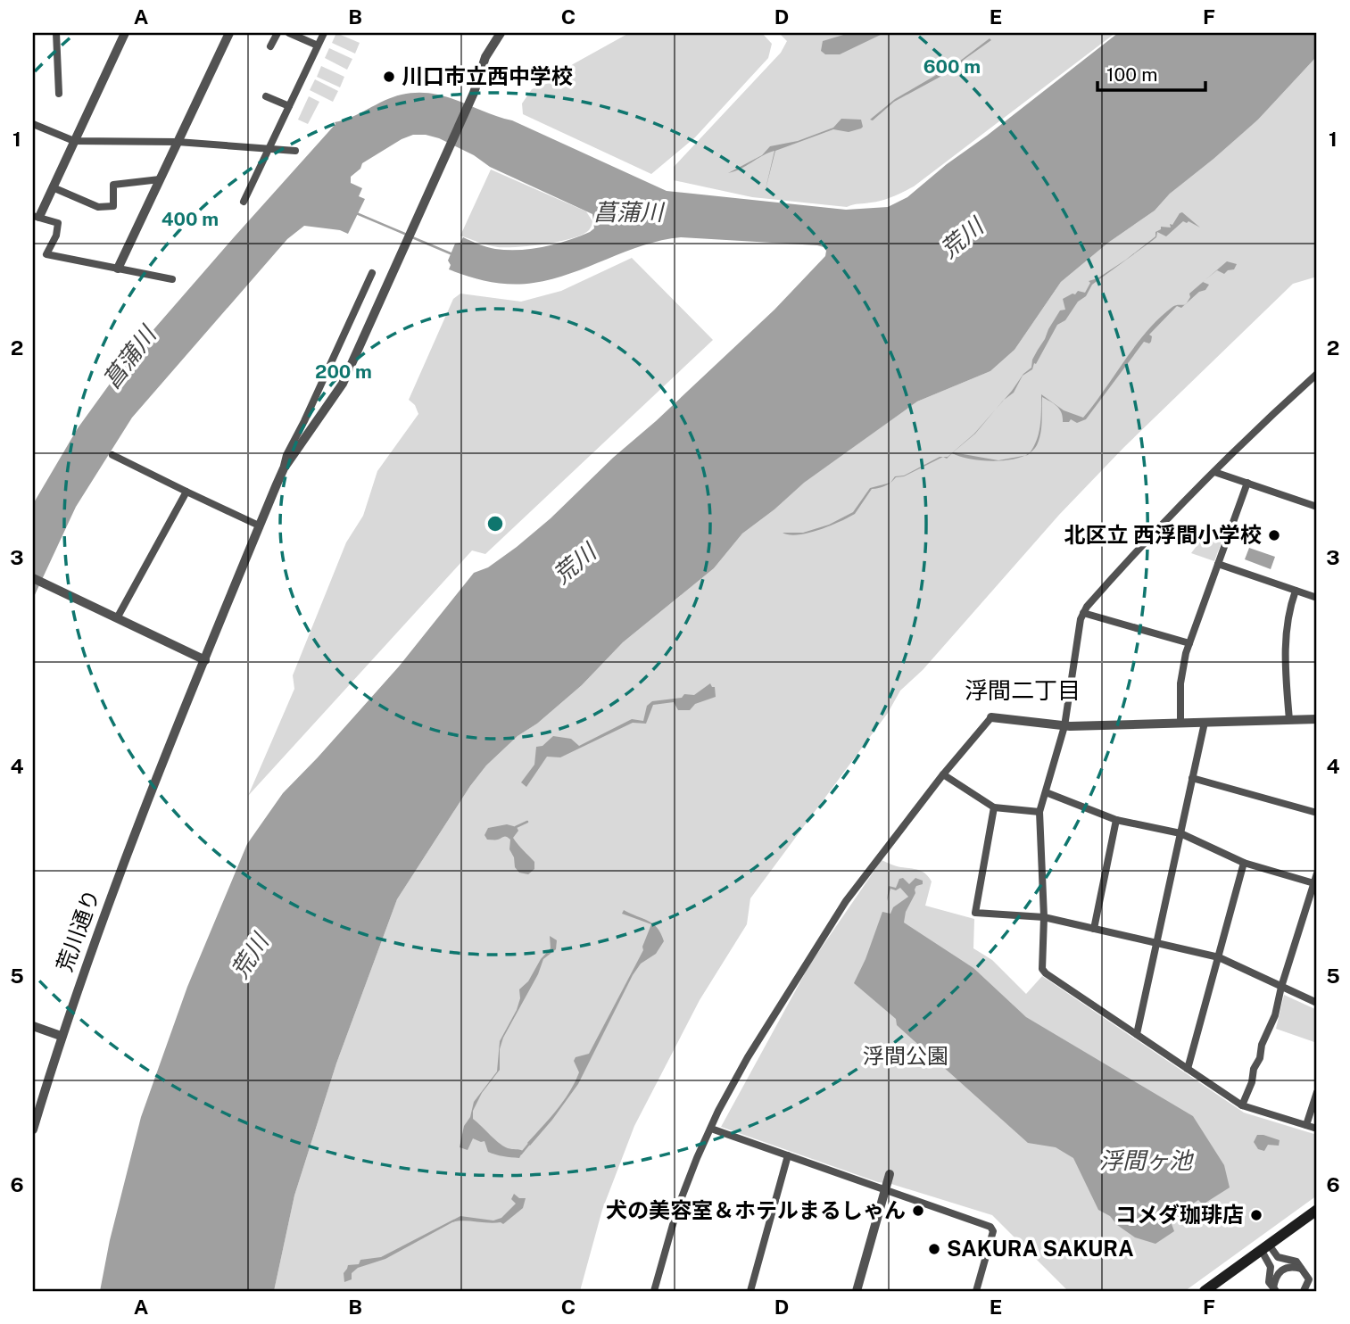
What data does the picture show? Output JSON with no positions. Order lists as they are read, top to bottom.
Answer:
{
  "streets": {
    "street": ["荒川通り"]
  },
  "districts": ["浮間二丁目"],
  "water": ["菖蒲川", "荒川", "浮間ヶ池"],
  "parks": ["浮間公園"],
  "places": [
    "川口市立西中学校",
    "北区立 西浮間小学校",
    "犬の美容室＆ホテルまるしゃん",
    "コメダ珈琲店",
    "SAKURA SAKURA"
  ],
  "scale_bar": "100 m",
  "grid": {
    "columns": [
      "A",
      "B",
      "C",
      "D",
      "E",
      "F"
    ],
    "rows": [
      "1",
      "2",
      "3",
      "4",
      "5",
      "6"
    ]
  },
  "rings": ["600 m", "400 m", "200 m"]
}
